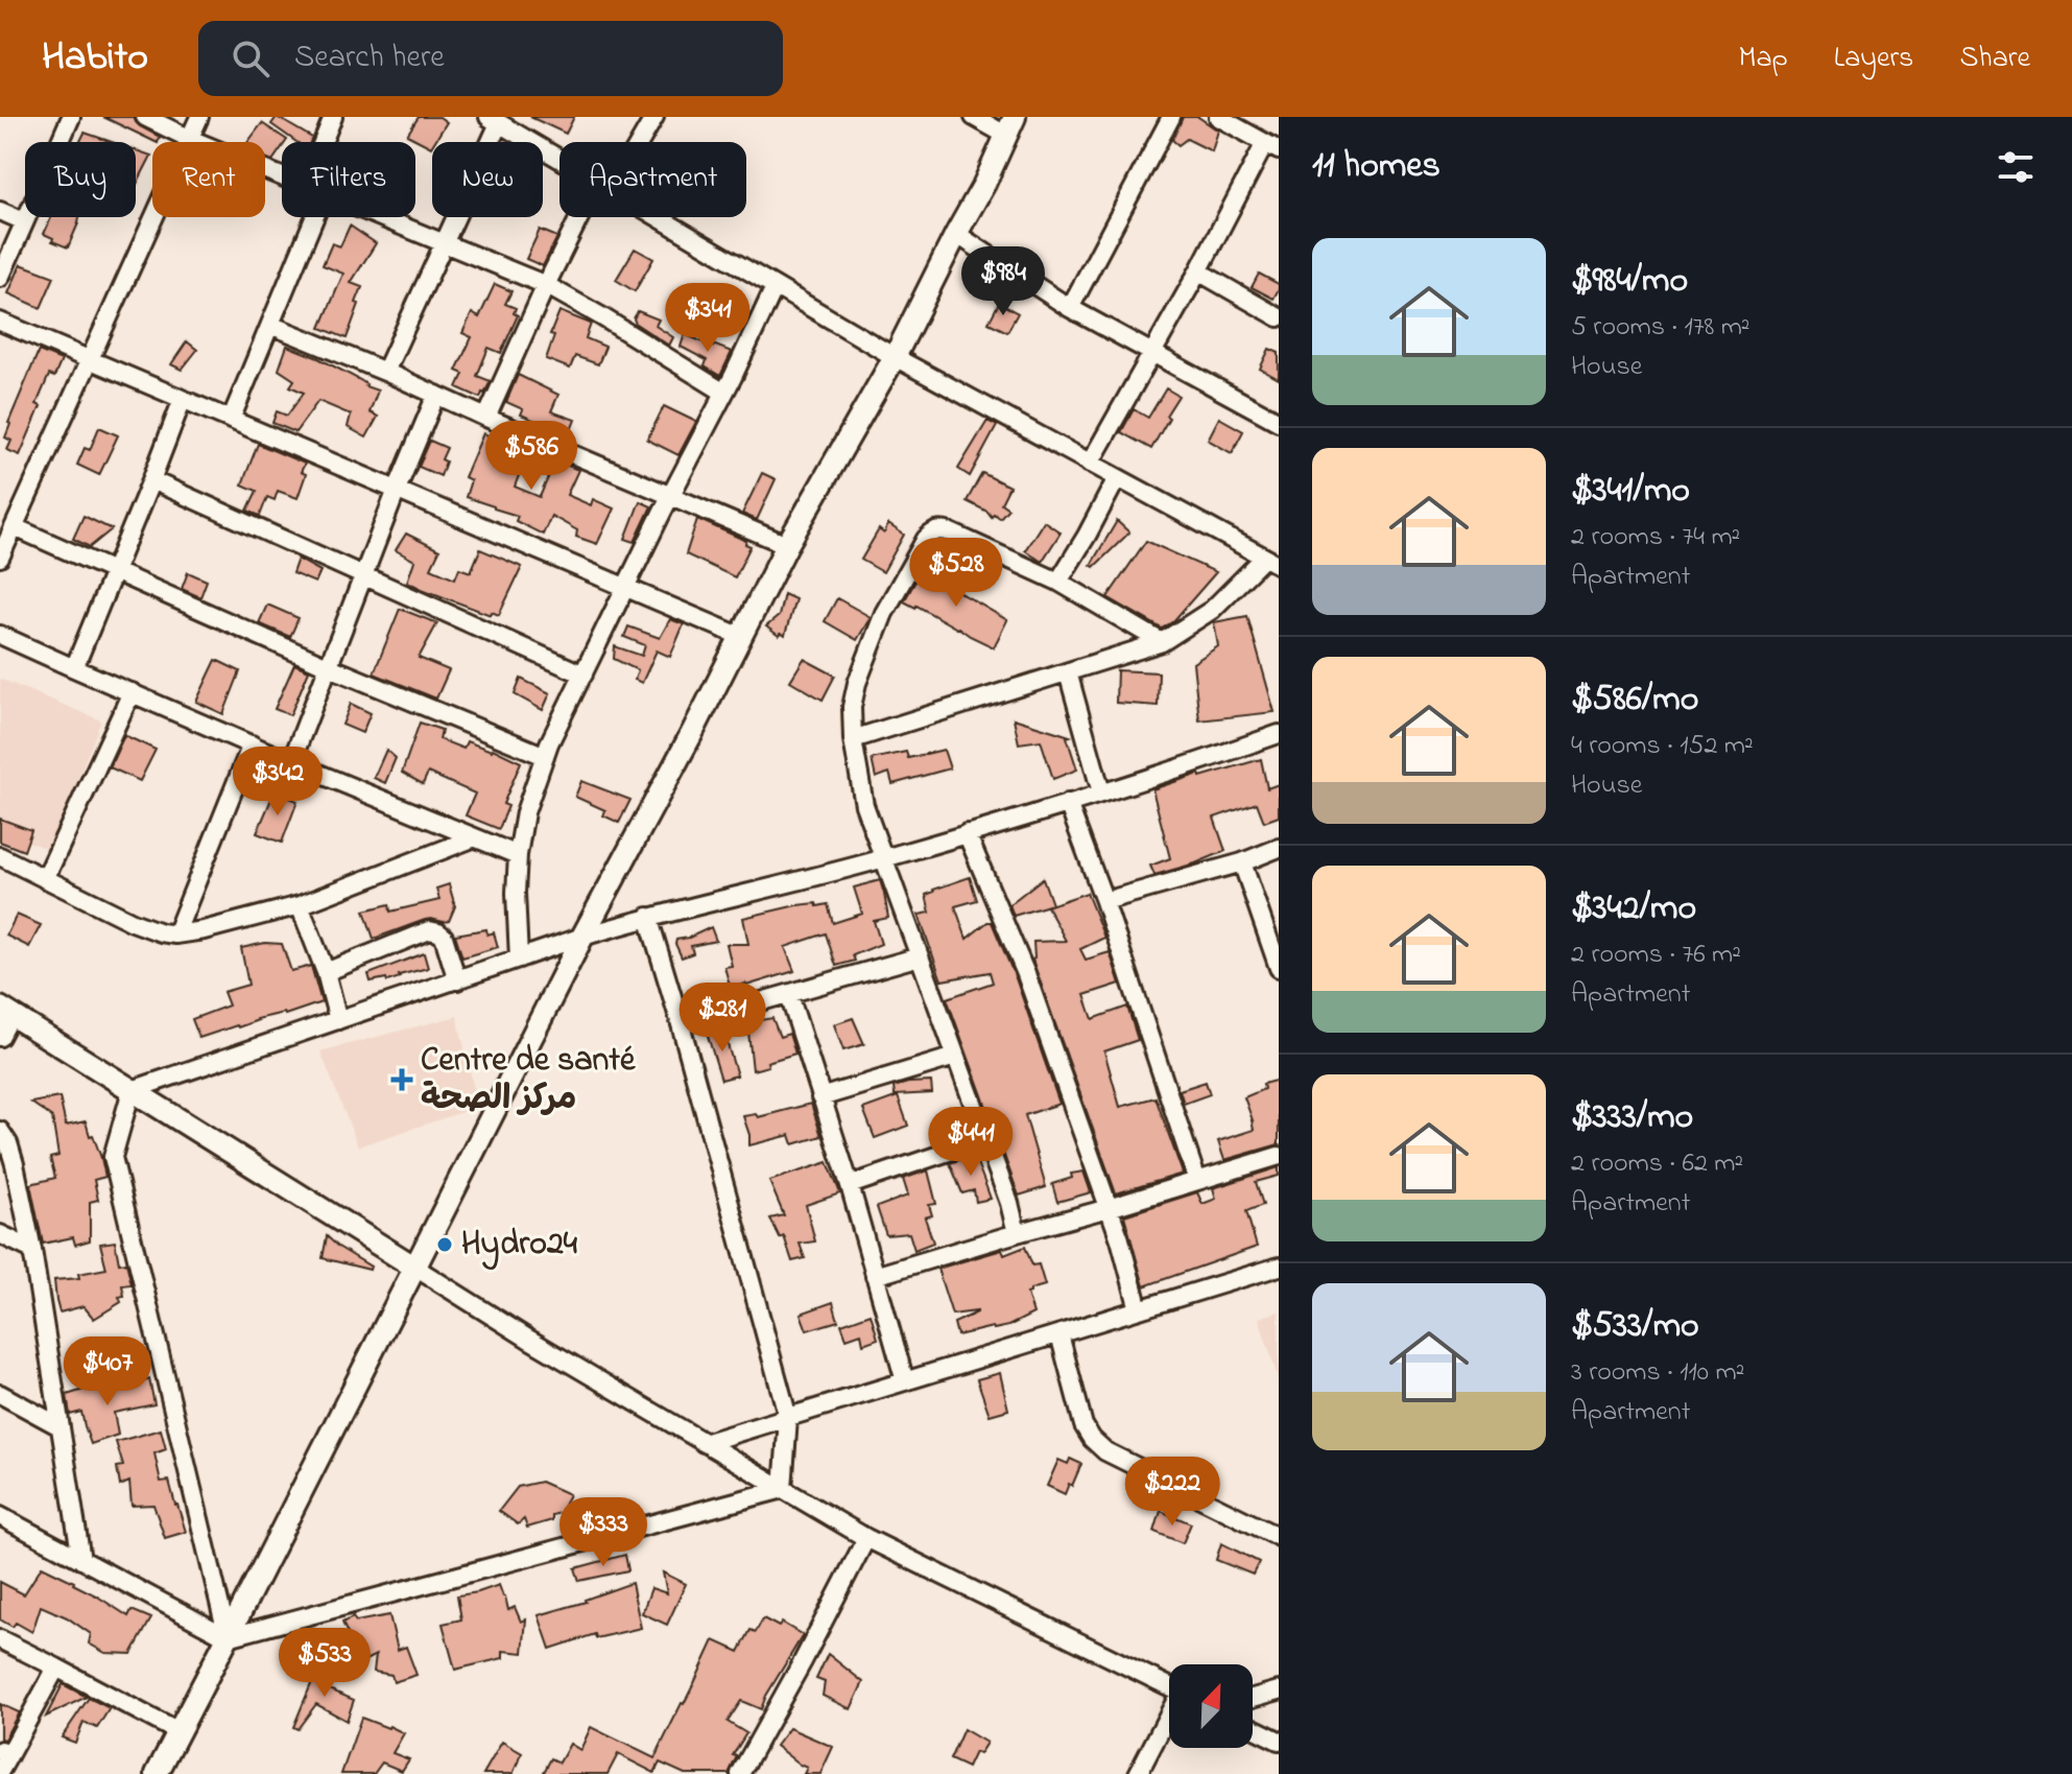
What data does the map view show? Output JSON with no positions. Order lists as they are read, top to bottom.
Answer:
{
  "places": {
    "health": ["Centre de santé مركز الصحة"],
    "other": ["Hydro24"]
  },
  "north": "top right",
  "page": {
    "header": "Habito",
    "search": "Search here",
    "nav": ["Map", "Layers", "Share"],
    "heading": "11 homes",
    "chip": [
      "Buy",
      "Rent",
      "Filters",
      "New",
      "Apartment"
    ],
    "list": [
      {
        "name": "$984/mo",
        "note": "5 rooms · 178 m² · House"
      },
      {
        "name": "$341/mo",
        "note": "2 rooms · 74 m² · Apartment"
      },
      {
        "name": "$586/mo",
        "note": "4 rooms · 152 m² · House"
      },
      {
        "name": "$342/mo",
        "note": "2 rooms · 76 m² · Apartment"
      },
      {
        "name": "$333/mo",
        "note": "2 rooms · 62 m² · Apartment"
      },
      {
        "name": "$533/mo",
        "note": "3 rooms · 110 m² · Apartment"
      }
    ],
    "price": [
      "$984",
      "$341",
      "$586",
      "$528",
      "$342",
      "$281",
      "$441",
      "$407",
      "$222",
      "$333",
      "$533"
    ]
  }
}
